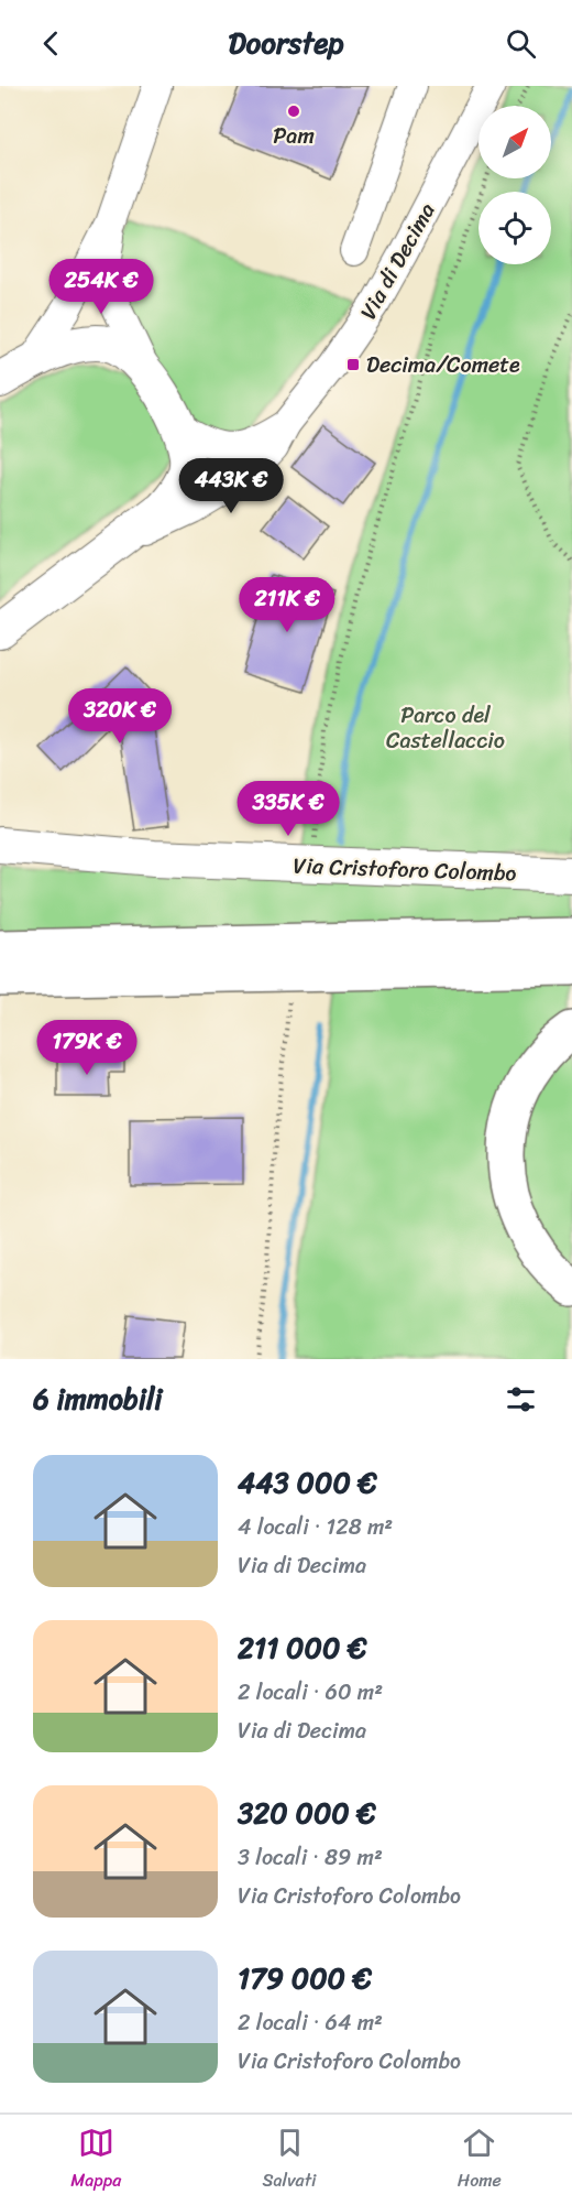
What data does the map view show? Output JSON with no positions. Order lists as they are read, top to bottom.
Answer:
{
  "streets": {
    "main road": ["Via di Decima", "Via Cristoforo Colombo"]
  },
  "parks": ["Parco del Castellaccio"],
  "places": {
    "other": ["Pam"],
    "transit": ["Decima/Comete"]
  },
  "north": "top right",
  "page": {
    "header": "Doorstep",
    "price": [
      "254K €",
      "443K €",
      "211K €",
      "320K €",
      "335K €",
      "179K €"
    ],
    "heading": "6 immobili",
    "list": [
      {
        "name": "443 000 €",
        "note": "4 locali · 128 m² · Via di Decima"
      },
      {
        "name": "211 000 €",
        "note": "2 locali · 60 m² · Via di Decima"
      },
      {
        "name": "320 000 €",
        "note": "3 locali · 89 m² · Via Cristoforo Colombo"
      },
      {
        "name": "179 000 €",
        "note": "2 locali · 64 m² · Via Cristoforo Colombo"
      }
    ],
    "tabs": ["Mappa", "Salvati", "Home"]
  }
}
